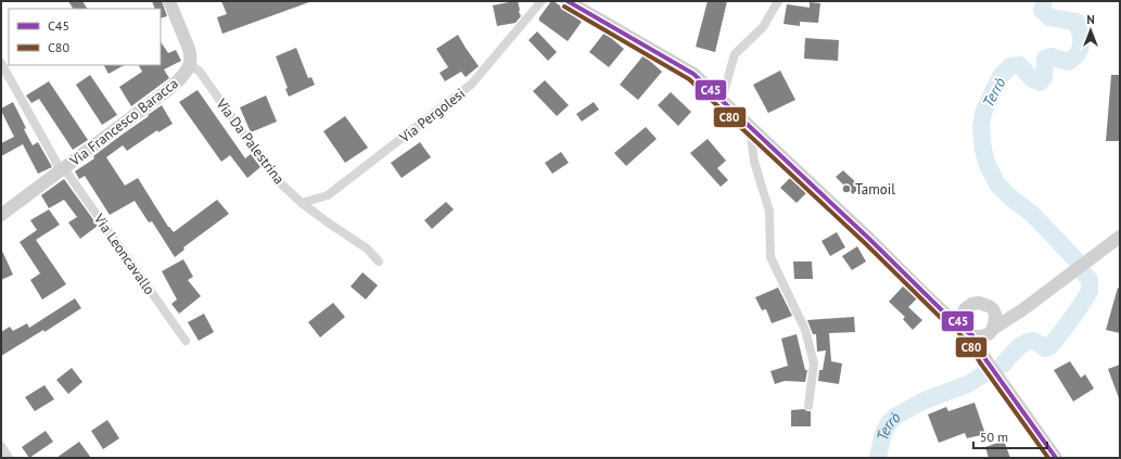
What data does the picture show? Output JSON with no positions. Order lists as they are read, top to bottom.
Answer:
{
  "streets": {
    "street": [
      "Via Pergolesi",
      "Via Francesco Baracca",
      "Via Da Palestrina",
      "Via Leoncavallo"
    ]
  },
  "crossings": [
    ["Via Pergolesi", "Via Da Palestrina"],
    ["Via Francesco Baracca", "Via Da Palestrina"],
    ["Via Francesco Baracca", "Via Leoncavallo"]
  ],
  "water": ["Terrò"],
  "places": ["Tamoil"],
  "lines": ["transit line C45", "transit line C80"],
  "legend": ["C45", "C80"],
  "scale_bar": "50 m",
  "north": "top"
}
